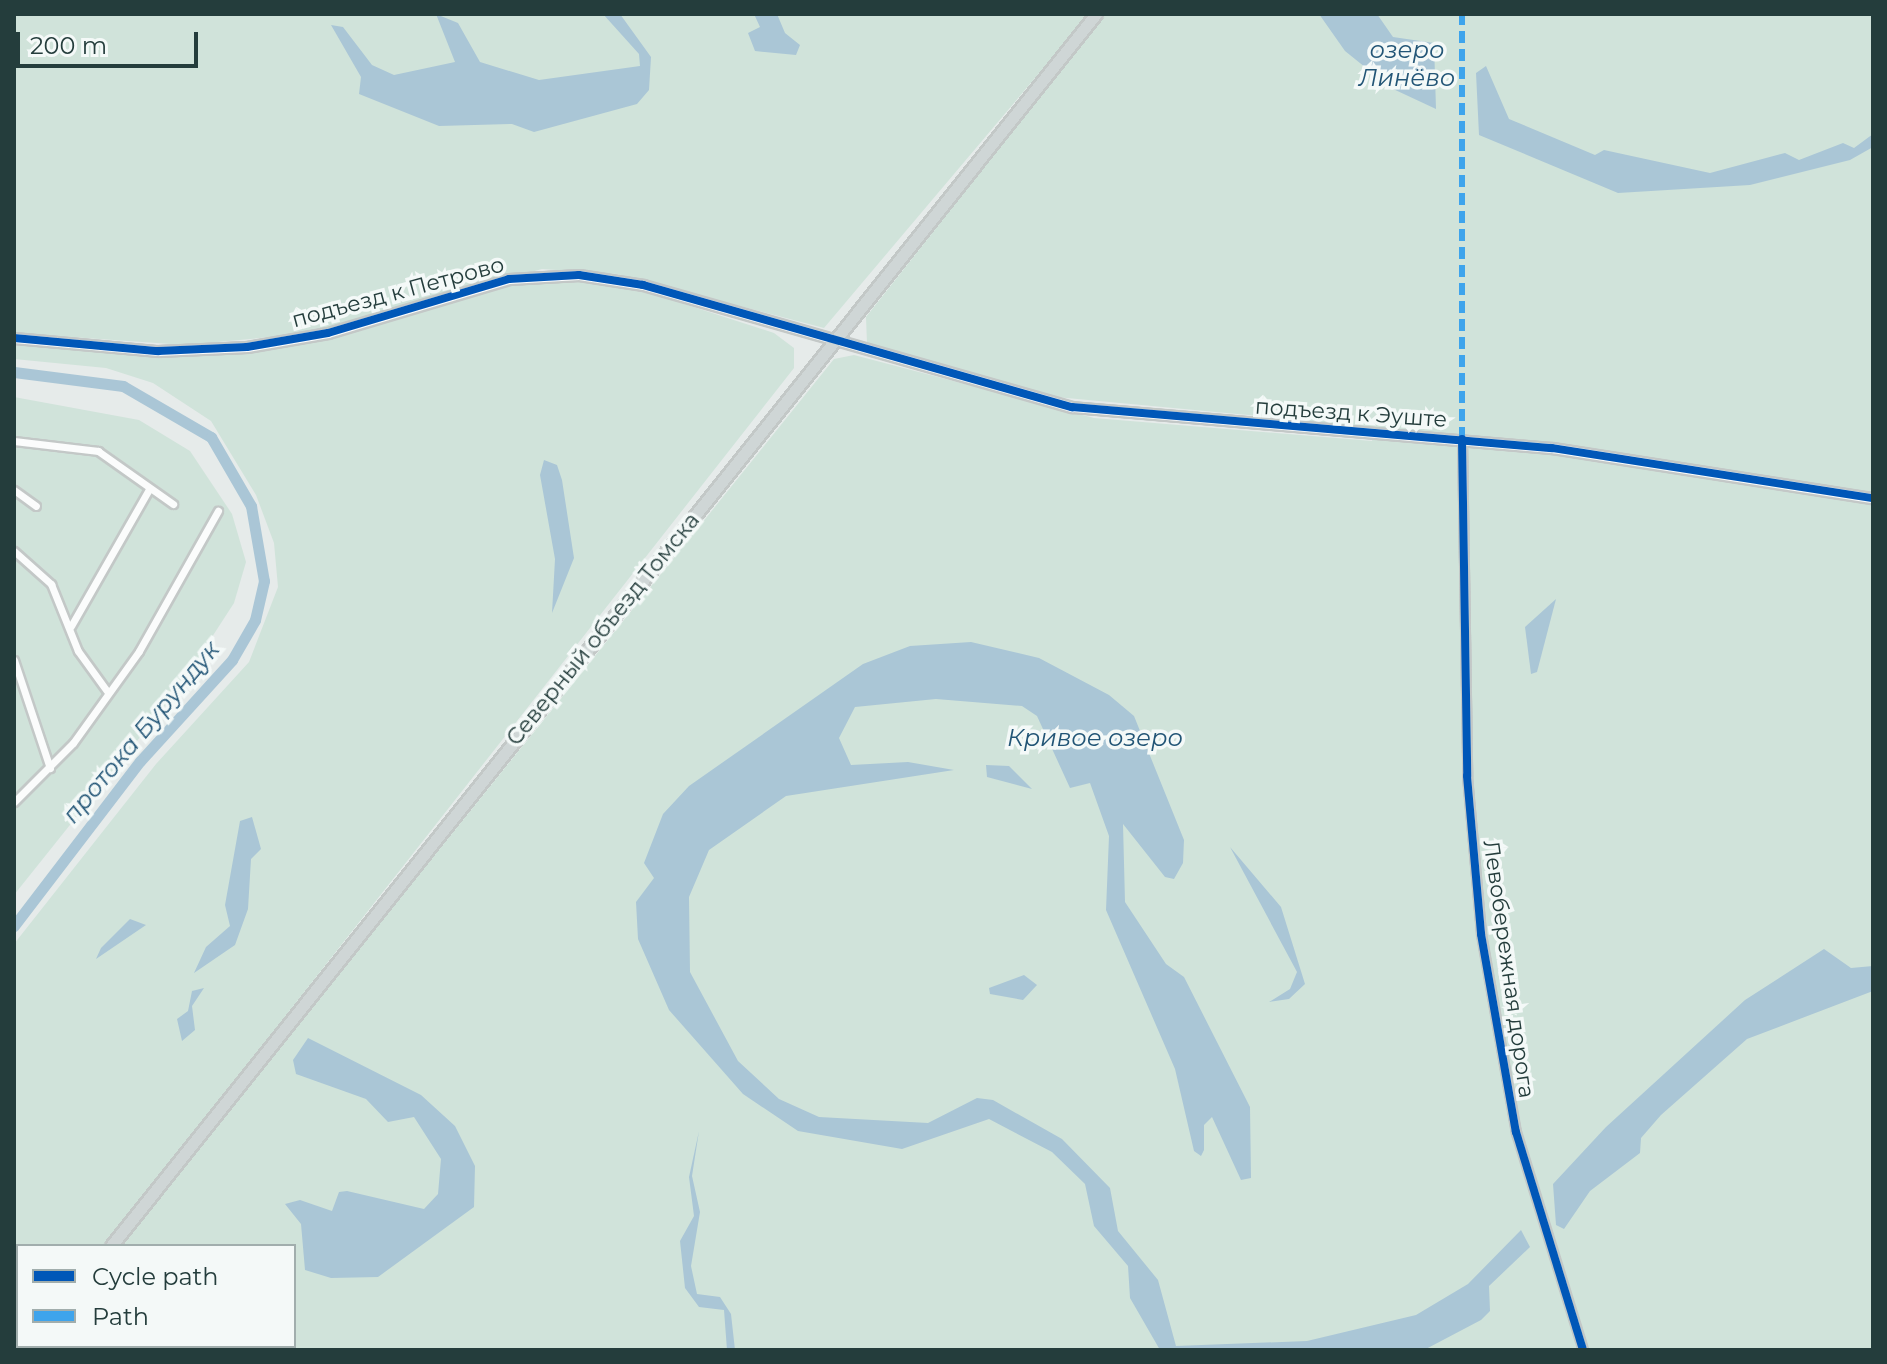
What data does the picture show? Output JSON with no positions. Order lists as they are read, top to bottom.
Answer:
{
  "streets": {
    "main road": ["Северный объезд Томска"],
    "street": ["подъезд к Петрово", "подъезд к Эуште", "Левобережная дорога"]
  },
  "crossings": [
    ["подъезд к Петрово", "подъезд к Эуште"],
    ["подъезд к Петрово", "Северный объезд Томска"],
    ["подъезд к Эуште", "Северный объезд Томска"],
    ["подъезд к Эуште", "Левобережная дорога"]
  ],
  "water": ["озеро Линёво", "протока Бурундук", "Кривое озеро"],
  "legend": ["Cycle path", "Path"],
  "scale_bar": "200 m"
}
